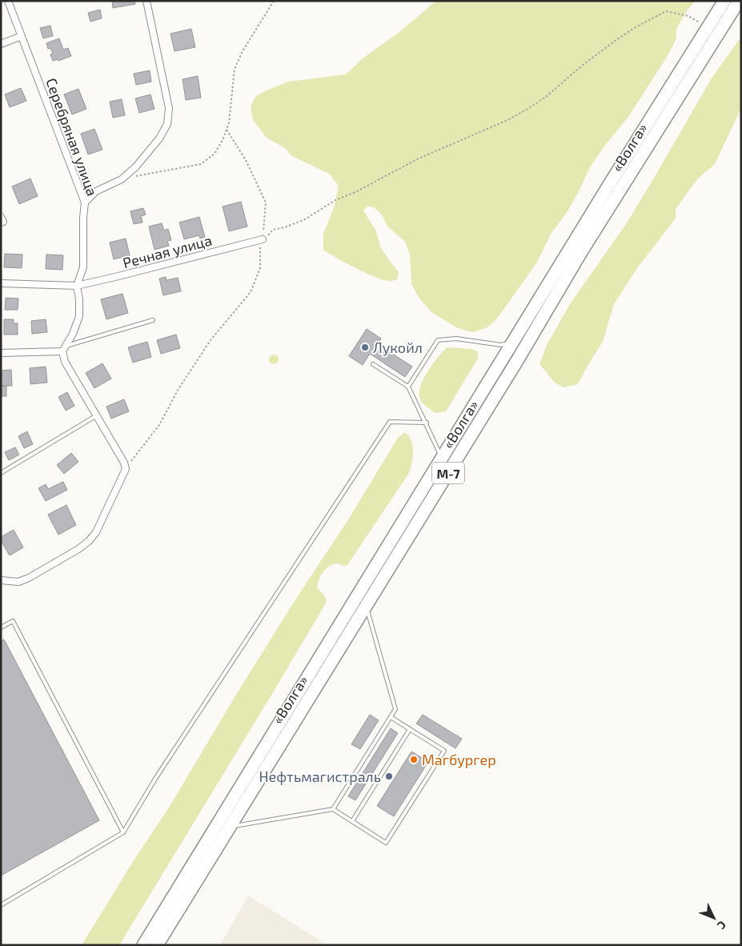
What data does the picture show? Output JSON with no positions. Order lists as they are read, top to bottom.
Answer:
{
  "streets": {
    "highway": ["«Волга»", "М-7"],
    "street": ["Серебряная улица", "Речная улица"]
  },
  "crossings": [
    ["Серебряная улица", "Речная улица"]
  ],
  "places": ["Лукойл", "Магбургер", "Нефтьмагистраль"],
  "north": "bottom right"
}
